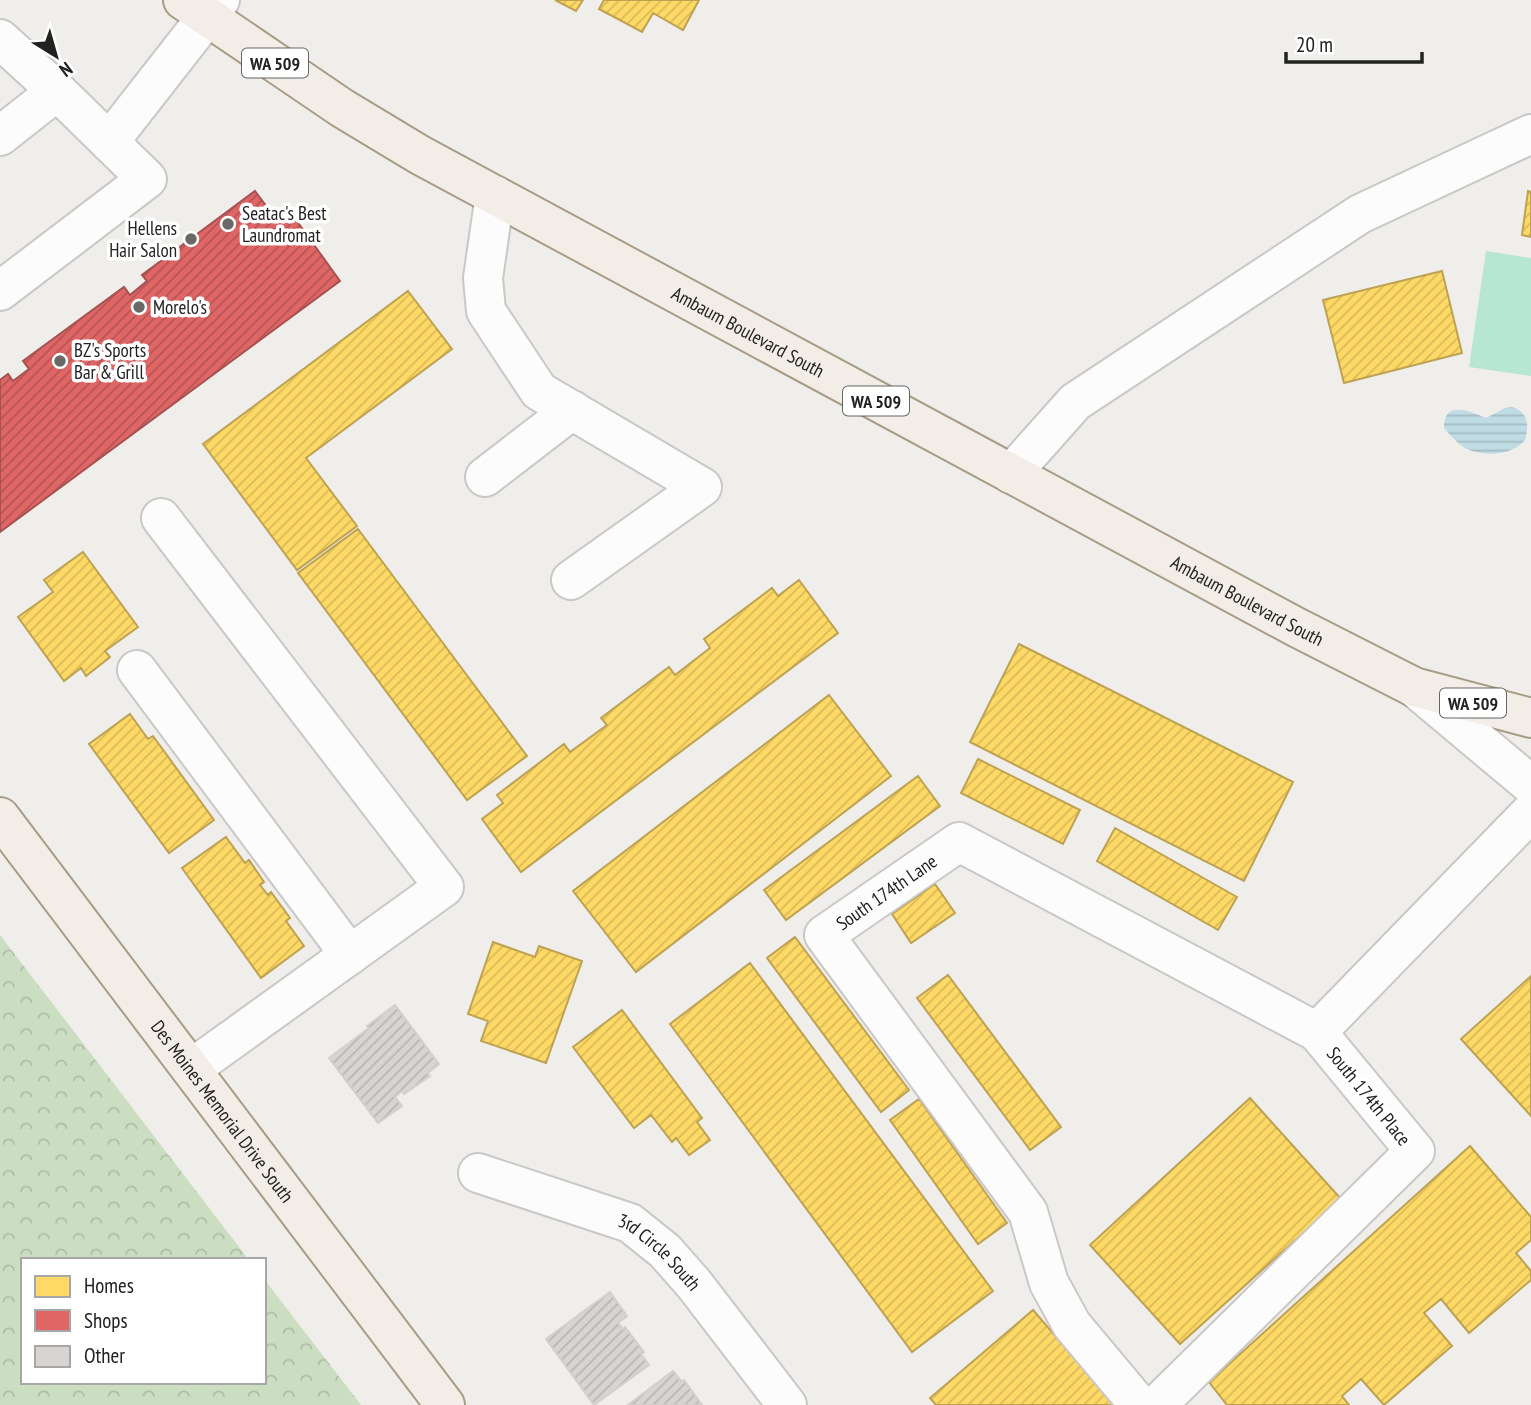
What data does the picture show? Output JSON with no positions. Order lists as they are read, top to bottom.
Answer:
{
  "streets": {
    "main road": ["WA 509", "Ambaum Boulevard South", "Des Moines Memorial Drive South"],
    "street": ["South 174th Lane", "South 174th Place", "3rd Circle South"]
  },
  "crossings": [
    ["WA 509", "Ambaum Boulevard South"],
    ["South 174th Lane", "South 174th Place"]
  ],
  "places": [
    "Seatac's Best Laundromat",
    "Hellens Hair Salon",
    "Morelo's",
    "BZ's Sports Bar & Grill"
  ],
  "legend": ["Homes", "Shops", "Other"],
  "scale_bar": "20 m",
  "north": "bottom right"
}
